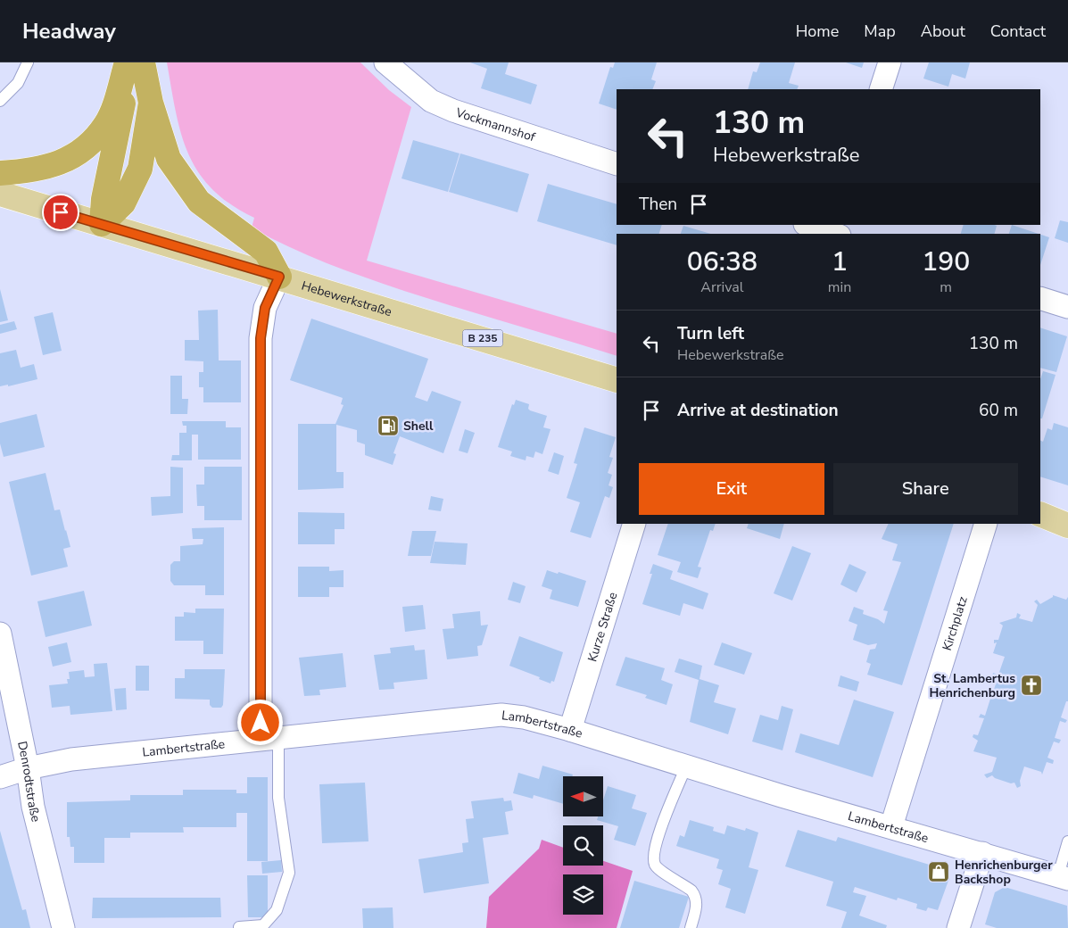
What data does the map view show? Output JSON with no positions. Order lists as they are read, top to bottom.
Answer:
{
  "streets": {
    "main road": ["Hebewerkstraße", "B 235"],
    "street": [
      "Vockmannshof",
      "Kirchplatz",
      "Kurze Straße",
      "Lambertstraße",
      "Denrodtstraße"
    ]
  },
  "crossings": [
    ["Kirchplatz", "Lambertstraße"],
    ["Kurze Straße", "Lambertstraße"],
    ["Lambertstraße", "Denrodtstraße"]
  ],
  "places": {
    "fuel station": ["Shell"],
    "church": ["St. Lambertus Henrichenburg"],
    "shop": ["Henrichenburger Backshop"]
  },
  "north": "left",
  "page": {
    "header": "Headway",
    "nav": [
      "Home",
      "Map",
      "About",
      "Contact"
    ],
    "turn": ["130 m", "Hebewerkstraße"],
    "then": "Then",
    "eta": [
      "06:38",
      "Arrival",
      "1",
      "min",
      "190",
      "m"
    ],
    "list": [
      {
        "name": "Turn left",
        "note": "Hebewerkstraße",
        "value": "130 m"
      },
      {
        "name": "Arrive at destination",
        "value": "60 m"
      }
    ],
    "buttons": ["Exit", "Share"]
  }
}
